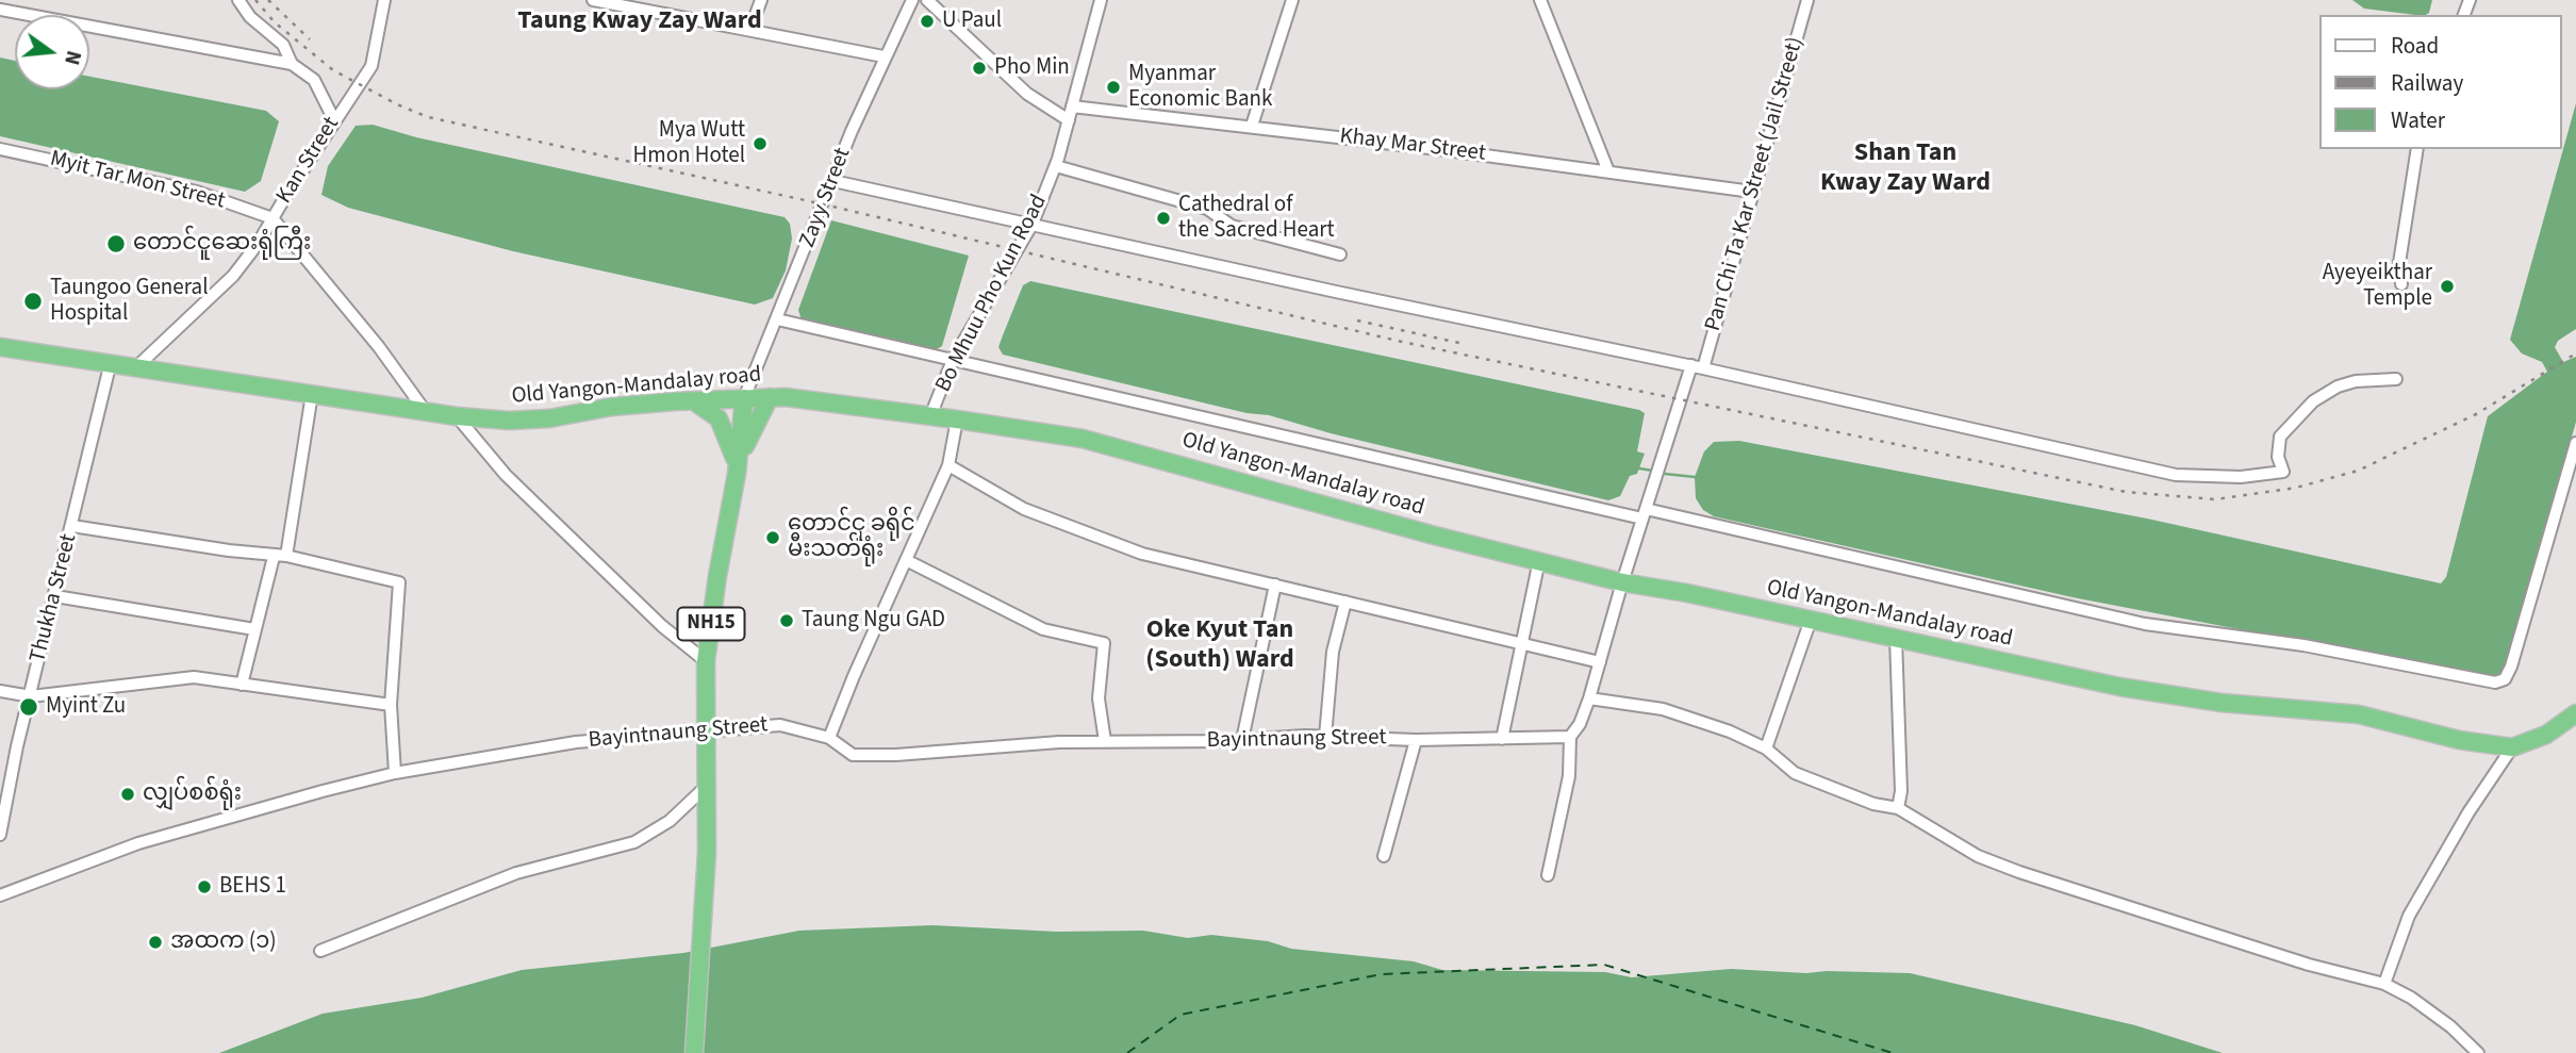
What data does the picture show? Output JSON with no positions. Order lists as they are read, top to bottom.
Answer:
{
  "streets": {
    "highway": ["Old Yangon-Mandalay road", "NH15"],
    "street": [
      "Khay Mar Street",
      "Kan Street",
      "Myit Tar Mon Street",
      "Pan Chi Ta Kar Street (Jail Street)",
      "Zayy Street",
      "Bo Mhuu Pho Kun Road",
      "Thukha Street",
      "Bayintnaung Street"
    ]
  },
  "crossings": [
    ["Khay Mar Street", "Pan Chi Ta Kar Street (Jail Street)"],
    ["Khay Mar Street", "Bo Mhuu Pho Kun Road"],
    ["Kan Street", "Myit Tar Mon Street"],
    ["Kan Street", "Old Yangon-Mandalay road"],
    ["Pan Chi Ta Kar Street (Jail Street)", "Old Yangon-Mandalay road"],
    ["Pan Chi Ta Kar Street (Jail Street)", "Bayintnaung Street"],
    ["Zayy Street", "Old Yangon-Mandalay road"],
    ["Zayy Street", "NH15"],
    ["Bo Mhuu Pho Kun Road", "Old Yangon-Mandalay road"],
    ["Old Yangon-Mandalay road", "Thukha Street"],
    ["Old Yangon-Mandalay road", "NH15"],
    ["NH15", "Bayintnaung Street"]
  ],
  "districts": ["Taung Kway Zay Ward", "Shan Tan Kway Zay Ward", "Oke Kyut Tan (South) Ward"],
  "places": [
    "U Paul",
    "Pho Min",
    "Myanmar Economic Bank",
    "Mya Wutt Hmon Hotel",
    "Cathedral of the Sacred Heart",
    "တောင်ငူဆေးရုံကြီး",
    "Ayeyeikthar Temple",
    "Taungoo General Hospital",
    "တောင်ငူ ခရိုင် မီးသတ်ရုံး",
    "Taung Ngu GAD",
    "Myint Zu",
    "လျှပ်စစ်ရုံး",
    "BEHS 1",
    "အထက (၁)"
  ],
  "legend": ["Road", "Railway", "Water"],
  "north": "right"
}
